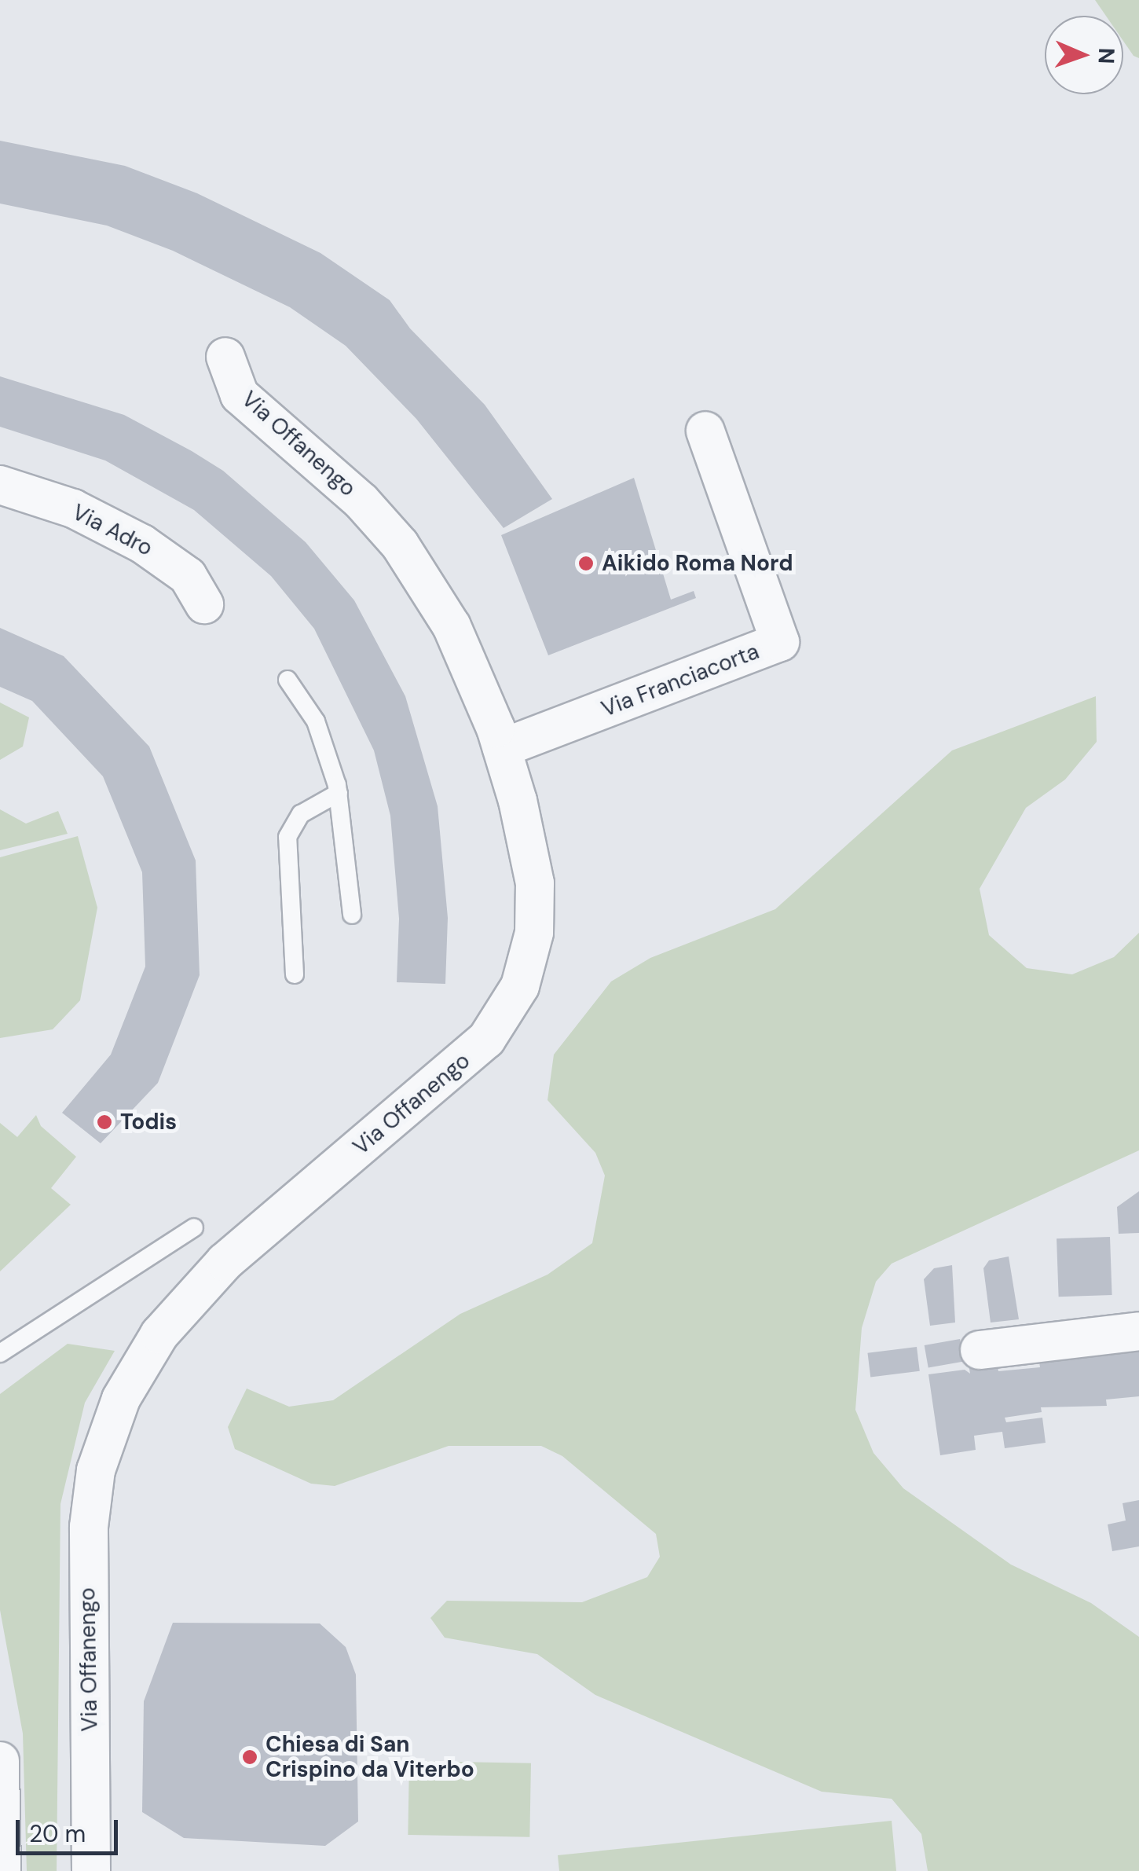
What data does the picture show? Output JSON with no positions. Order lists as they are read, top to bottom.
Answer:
{
  "streets": {
    "street": ["Via Offanengo", "Via Adro", "Via Franciacorta"]
  },
  "crossings": [
    ["Via Offanengo", "Via Franciacorta"]
  ],
  "places": ["Aikido Roma Nord", "Todis", "Chiesa di San Crispino da Viterbo"],
  "scale_bar": "20 m",
  "north": "right"
}
